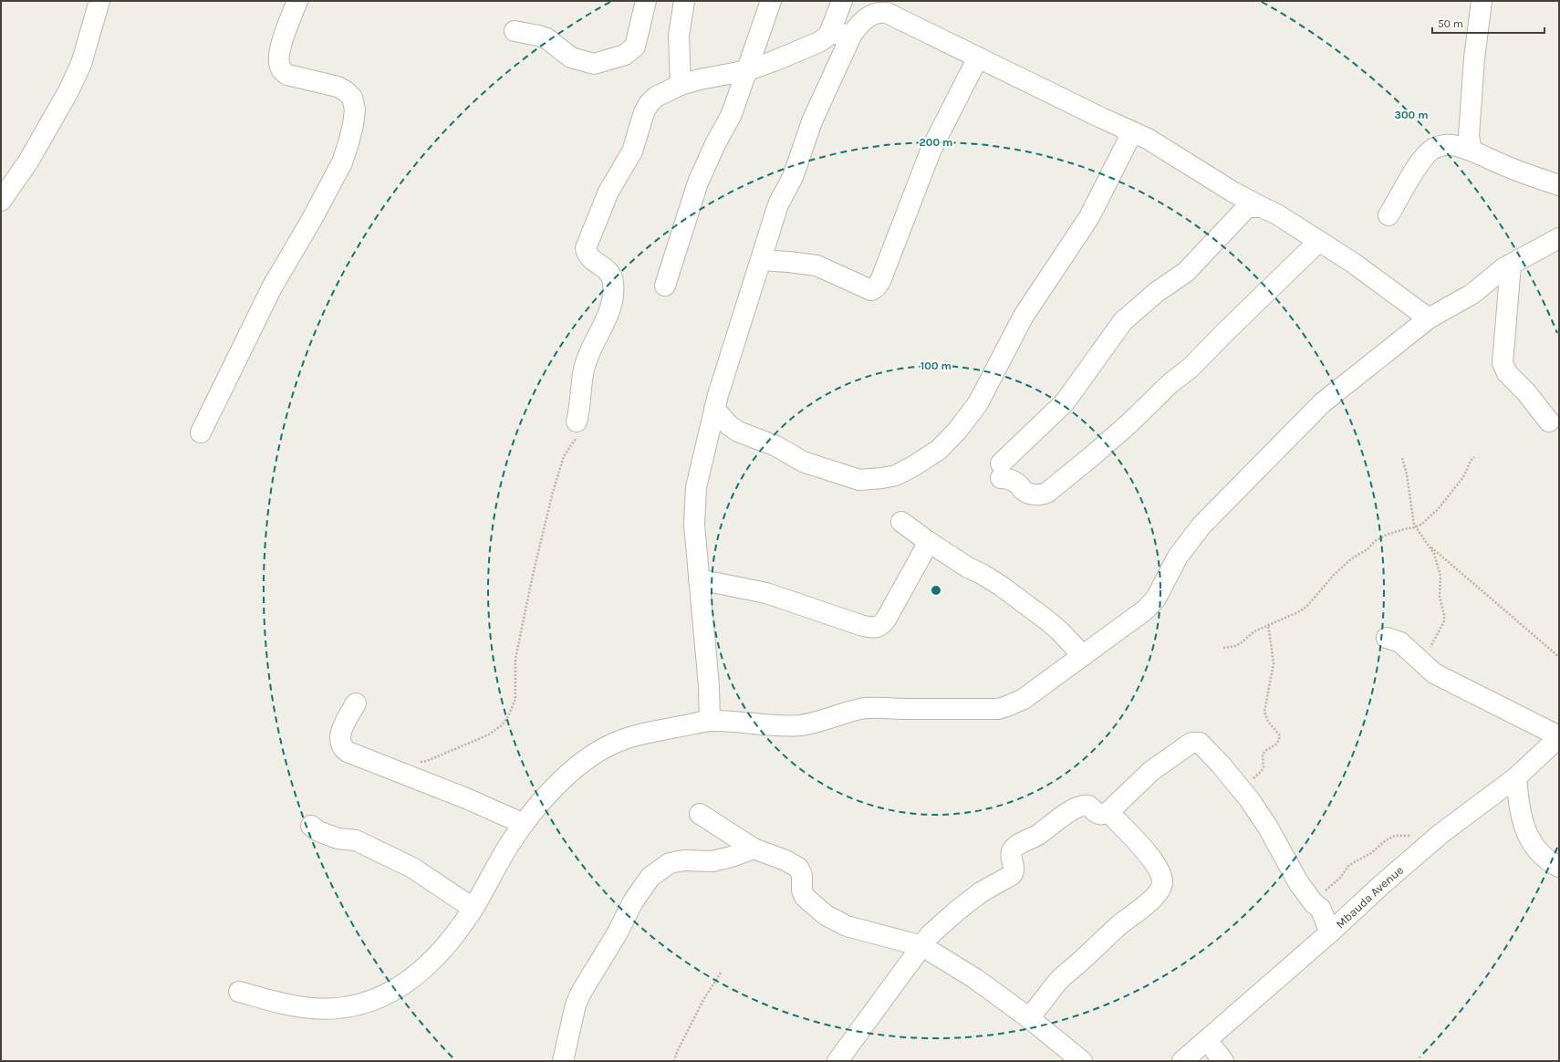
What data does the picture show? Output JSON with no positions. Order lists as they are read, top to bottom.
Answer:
{
  "streets": {
    "street": ["Mbauda Avenue"]
  },
  "scale_bar": "50 m",
  "rings": ["300 m", "200 m", "100 m"]
}
